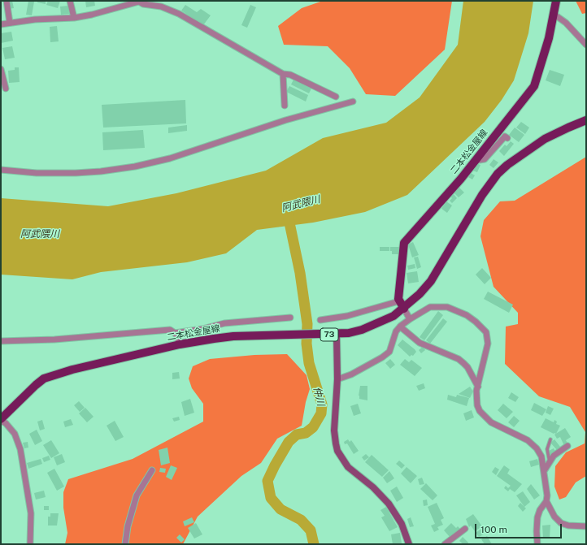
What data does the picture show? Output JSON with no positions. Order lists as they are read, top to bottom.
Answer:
{
  "streets": {
    "main road": ["二本松金屋線", "73"]
  },
  "water": ["阿武隈川", "仲川"],
  "scale_bar": "100 m"
}
